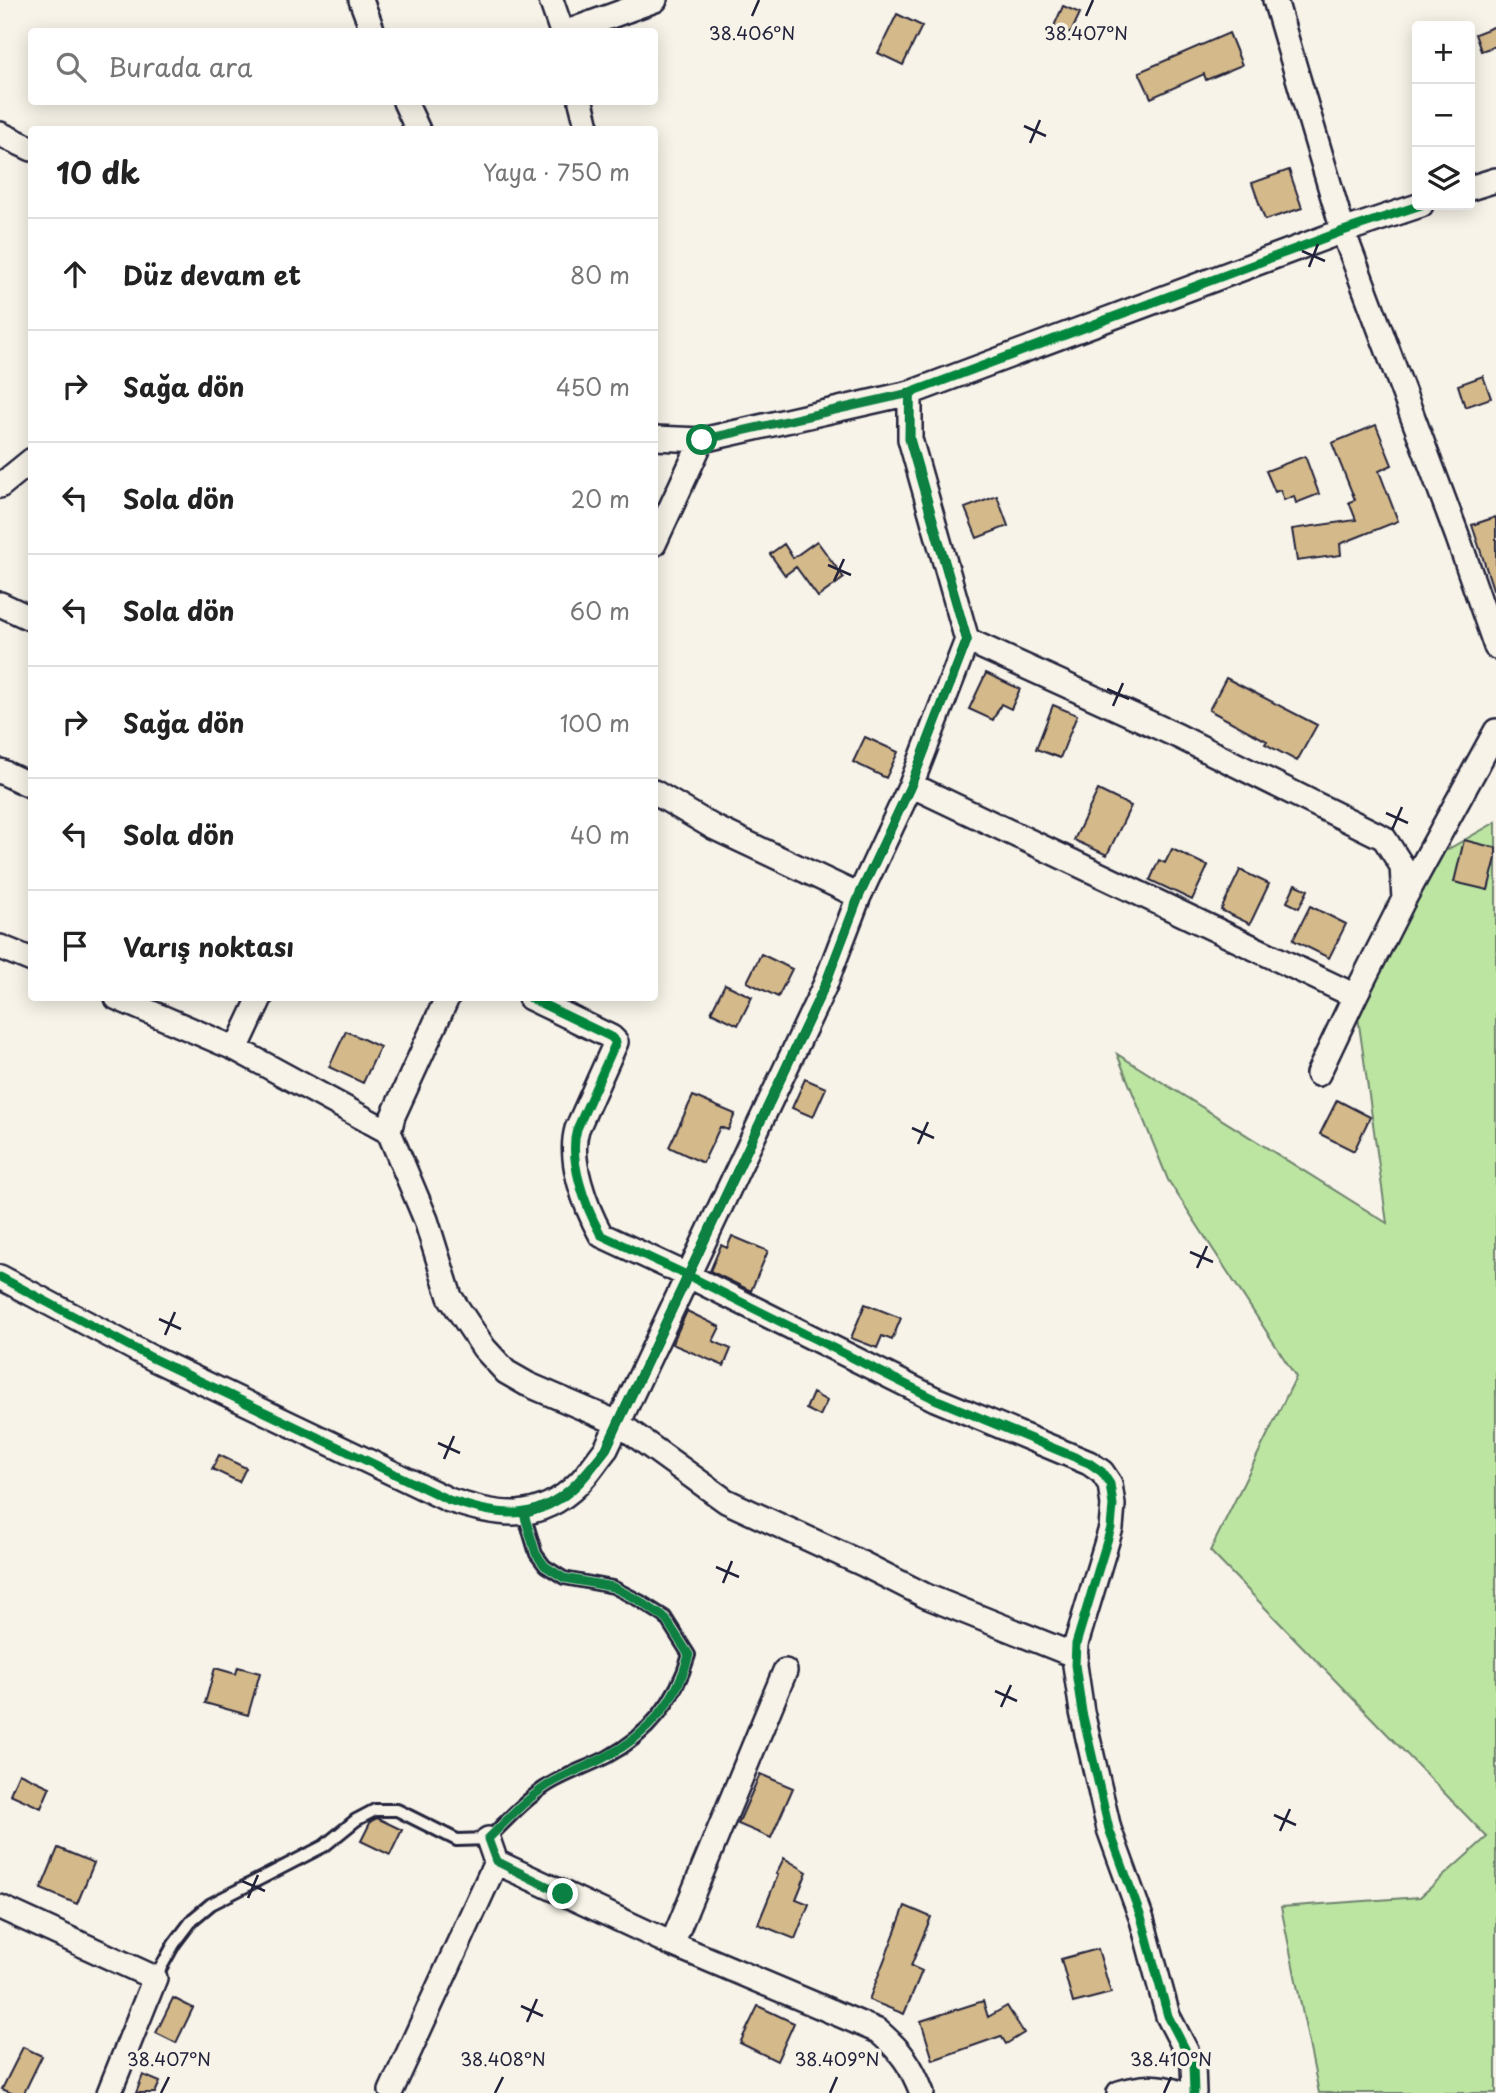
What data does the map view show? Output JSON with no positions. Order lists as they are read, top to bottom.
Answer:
{
  "page": {
    "map_buttons": ["+", "−"],
    "search": "Burada ara",
    "heading": ["10 dk", "Yaya · 750 m"],
    "list": [
      ["Düz devam et", "80 m"],
      ["Sağa dön", "450 m"],
      ["Sola dön", "20 m"],
      ["Sola dön", "60 m"],
      ["Sağa dön", "100 m"],
      ["Sola dön", "40 m"],
      "Varış noktası"
    ]
  },
  "coordinates": [
    "38.406°N",
    "38.407°N",
    "38.408°N",
    "38.409°N",
    "38.410°N"
  ]
}
